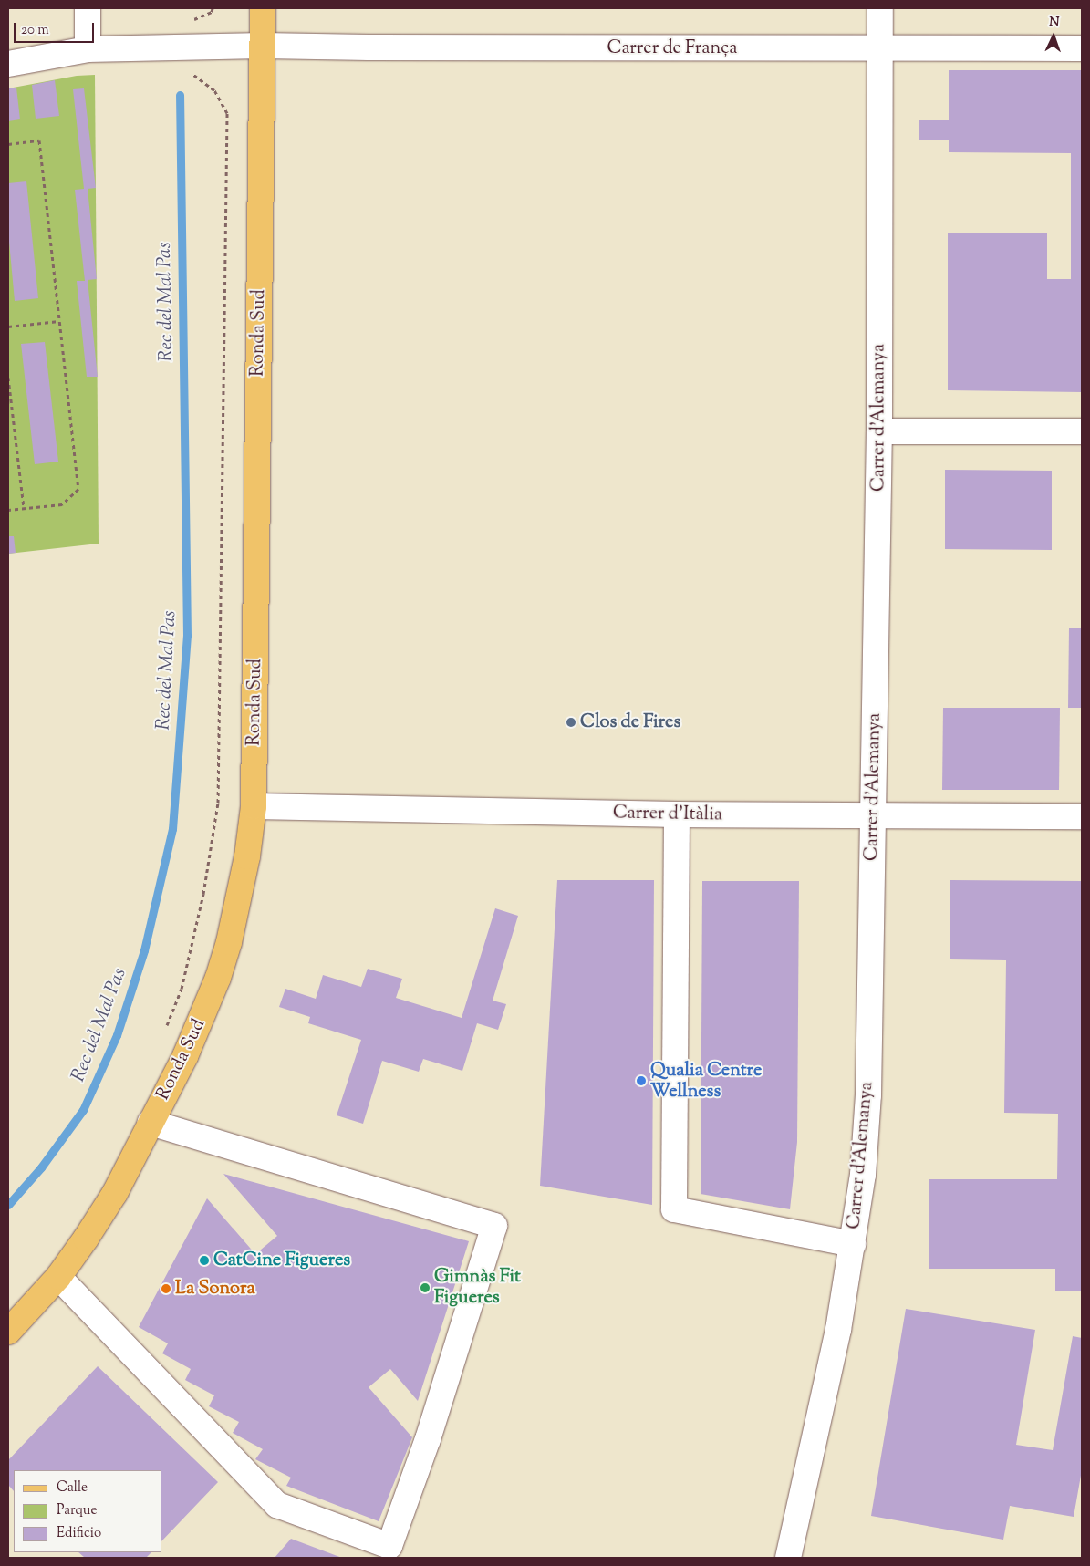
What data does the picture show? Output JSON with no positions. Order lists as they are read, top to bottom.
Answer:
{
  "streets": {
    "main road": ["Ronda Sud"],
    "street": ["Carrer de França", "Carrer d'Alemanya", "Carrer d'Itàlia"]
  },
  "crossings": [
    ["Carrer de França", "Ronda Sud"],
    ["Carrer de França", "Carrer d'Alemanya"],
    ["Ronda Sud", "Carrer d'Itàlia"],
    ["Carrer d'Alemanya", "Carrer d'Itàlia"]
  ],
  "water": ["Rec del Mal Pas"],
  "places": [
    "Clos de Fires",
    "Qualia Centre Wellness",
    "CatCine Figueres",
    "Gimnàs Fit Figueres",
    "La Sonora"
  ],
  "legend": ["Calle", "Parque", "Edificio"],
  "scale_bar": "20 m",
  "north": "top"
}
